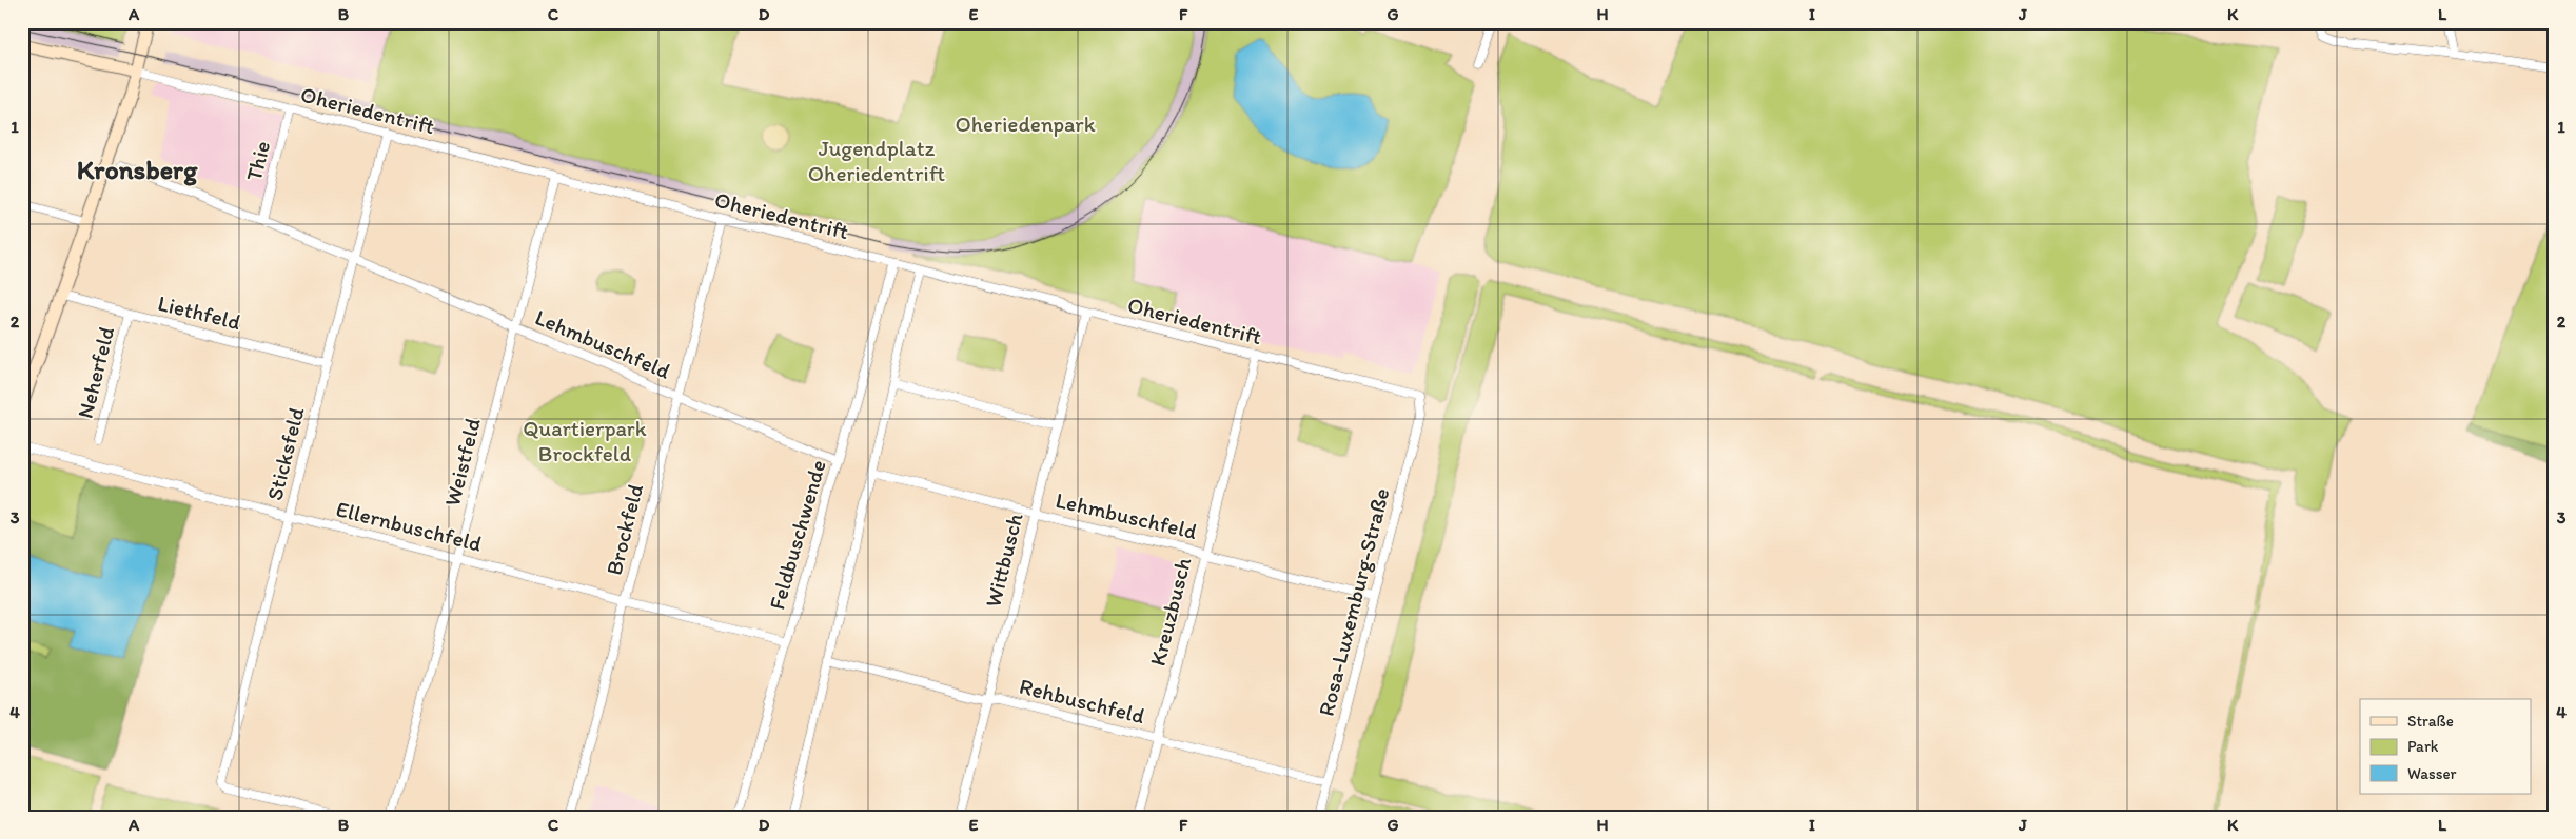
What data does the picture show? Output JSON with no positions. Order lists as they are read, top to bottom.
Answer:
{
  "streets": {
    "street": [
      "Oheriedentrift",
      "Thie",
      "Liethfeld",
      "Lehmbuschfeld",
      "Neherfeld",
      "Sticksfeld",
      "Weistfeld",
      "Ellernbuschfeld",
      "Brockfeld",
      "Feldbuschwende",
      "Wittbusch",
      "Rosa-Luxemburg-Straße",
      "Kreuzbusch",
      "Rehbuschfeld"
    ]
  },
  "crossings": [
    ["Oheriedentrift", "Thie"],
    ["Oheriedentrift", "Sticksfeld"],
    ["Oheriedentrift", "Weistfeld"],
    ["Oheriedentrift", "Brockfeld"],
    ["Oheriedentrift", "Feldbuschwende"],
    ["Oheriedentrift", "Wittbusch"],
    ["Oheriedentrift", "Rosa-Luxemburg-Straße"],
    ["Oheriedentrift", "Kreuzbusch"],
    ["Thie", "Lehmbuschfeld"],
    ["Thie", "Sticksfeld"],
    ["Liethfeld", "Neherfeld"],
    ["Liethfeld", "Sticksfeld"],
    ["Lehmbuschfeld", "Sticksfeld"],
    ["Lehmbuschfeld", "Weistfeld"],
    ["Lehmbuschfeld", "Brockfeld"],
    ["Lehmbuschfeld", "Feldbuschwende"],
    ["Lehmbuschfeld", "Wittbusch"],
    ["Lehmbuschfeld", "Rosa-Luxemburg-Straße"],
    ["Lehmbuschfeld", "Kreuzbusch"],
    ["Sticksfeld", "Ellernbuschfeld"],
    ["Weistfeld", "Ellernbuschfeld"],
    ["Ellernbuschfeld", "Brockfeld"],
    ["Ellernbuschfeld", "Feldbuschwende"],
    ["Wittbusch", "Rehbuschfeld"],
    ["Rosa-Luxemburg-Straße", "Rehbuschfeld"],
    ["Kreuzbusch", "Rehbuschfeld"]
  ],
  "districts": ["Kronsberg"],
  "parks": ["Oheriedenpark", "Jugendplatz Oheriedentrift", "Quartierpark Brockfeld"],
  "legend": ["Straße", "Park", "Wasser"],
  "grid": {
    "columns": [
      "A",
      "B",
      "C",
      "D",
      "E",
      "F",
      "G",
      "H",
      "I",
      "J",
      "K",
      "L"
    ],
    "rows": [
      "1",
      "2",
      "3",
      "4"
    ]
  }
}
